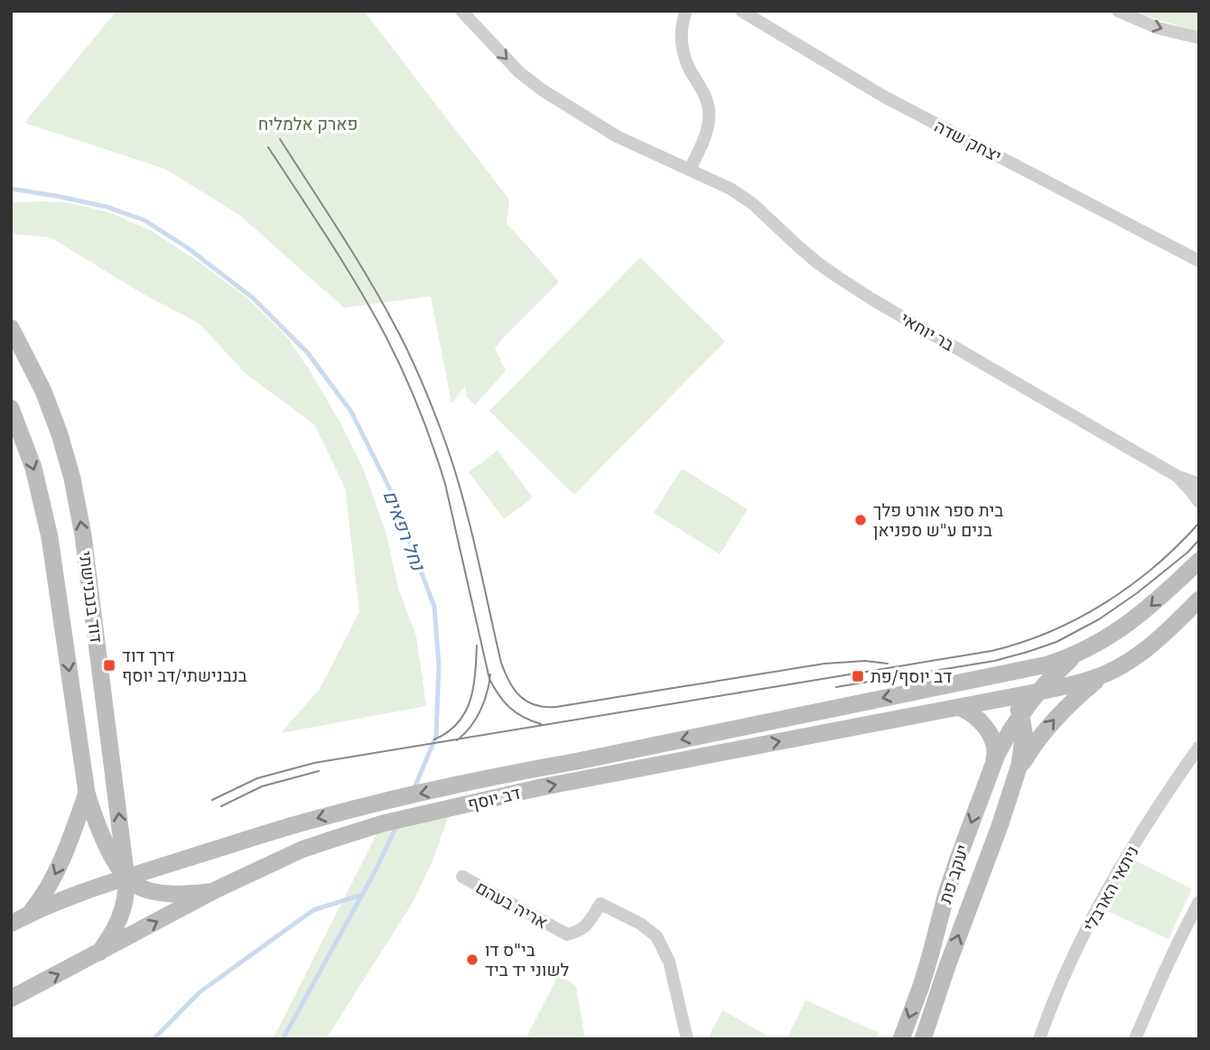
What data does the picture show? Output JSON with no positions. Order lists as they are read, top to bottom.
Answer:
{
  "streets": {
    "main road": ["דוד בנבנישתי", "דב יוסף", "יעקב פת"],
    "street": [
      "יצחק שדה",
      "בר יוחאי",
      "ניתאי הארבלי",
      "אריה בעהם"
    ]
  },
  "crossings": [
    ["דוד בנבנישתי", "דב יוסף"],
    ["דב יוסף", "יעקב פת"]
  ],
  "water": ["נחל רפאים"],
  "parks": ["פארק אלמליח"],
  "places": {
    "other": ["בית ספר אורט פלך בנים ע\"ש ספניאן", "בי\"ס דו לשוני יד ביד"],
    "transit": ["דרך דוד בנבנישתי/דב יוסף", "דב יוסף/פת"]
  }
}
